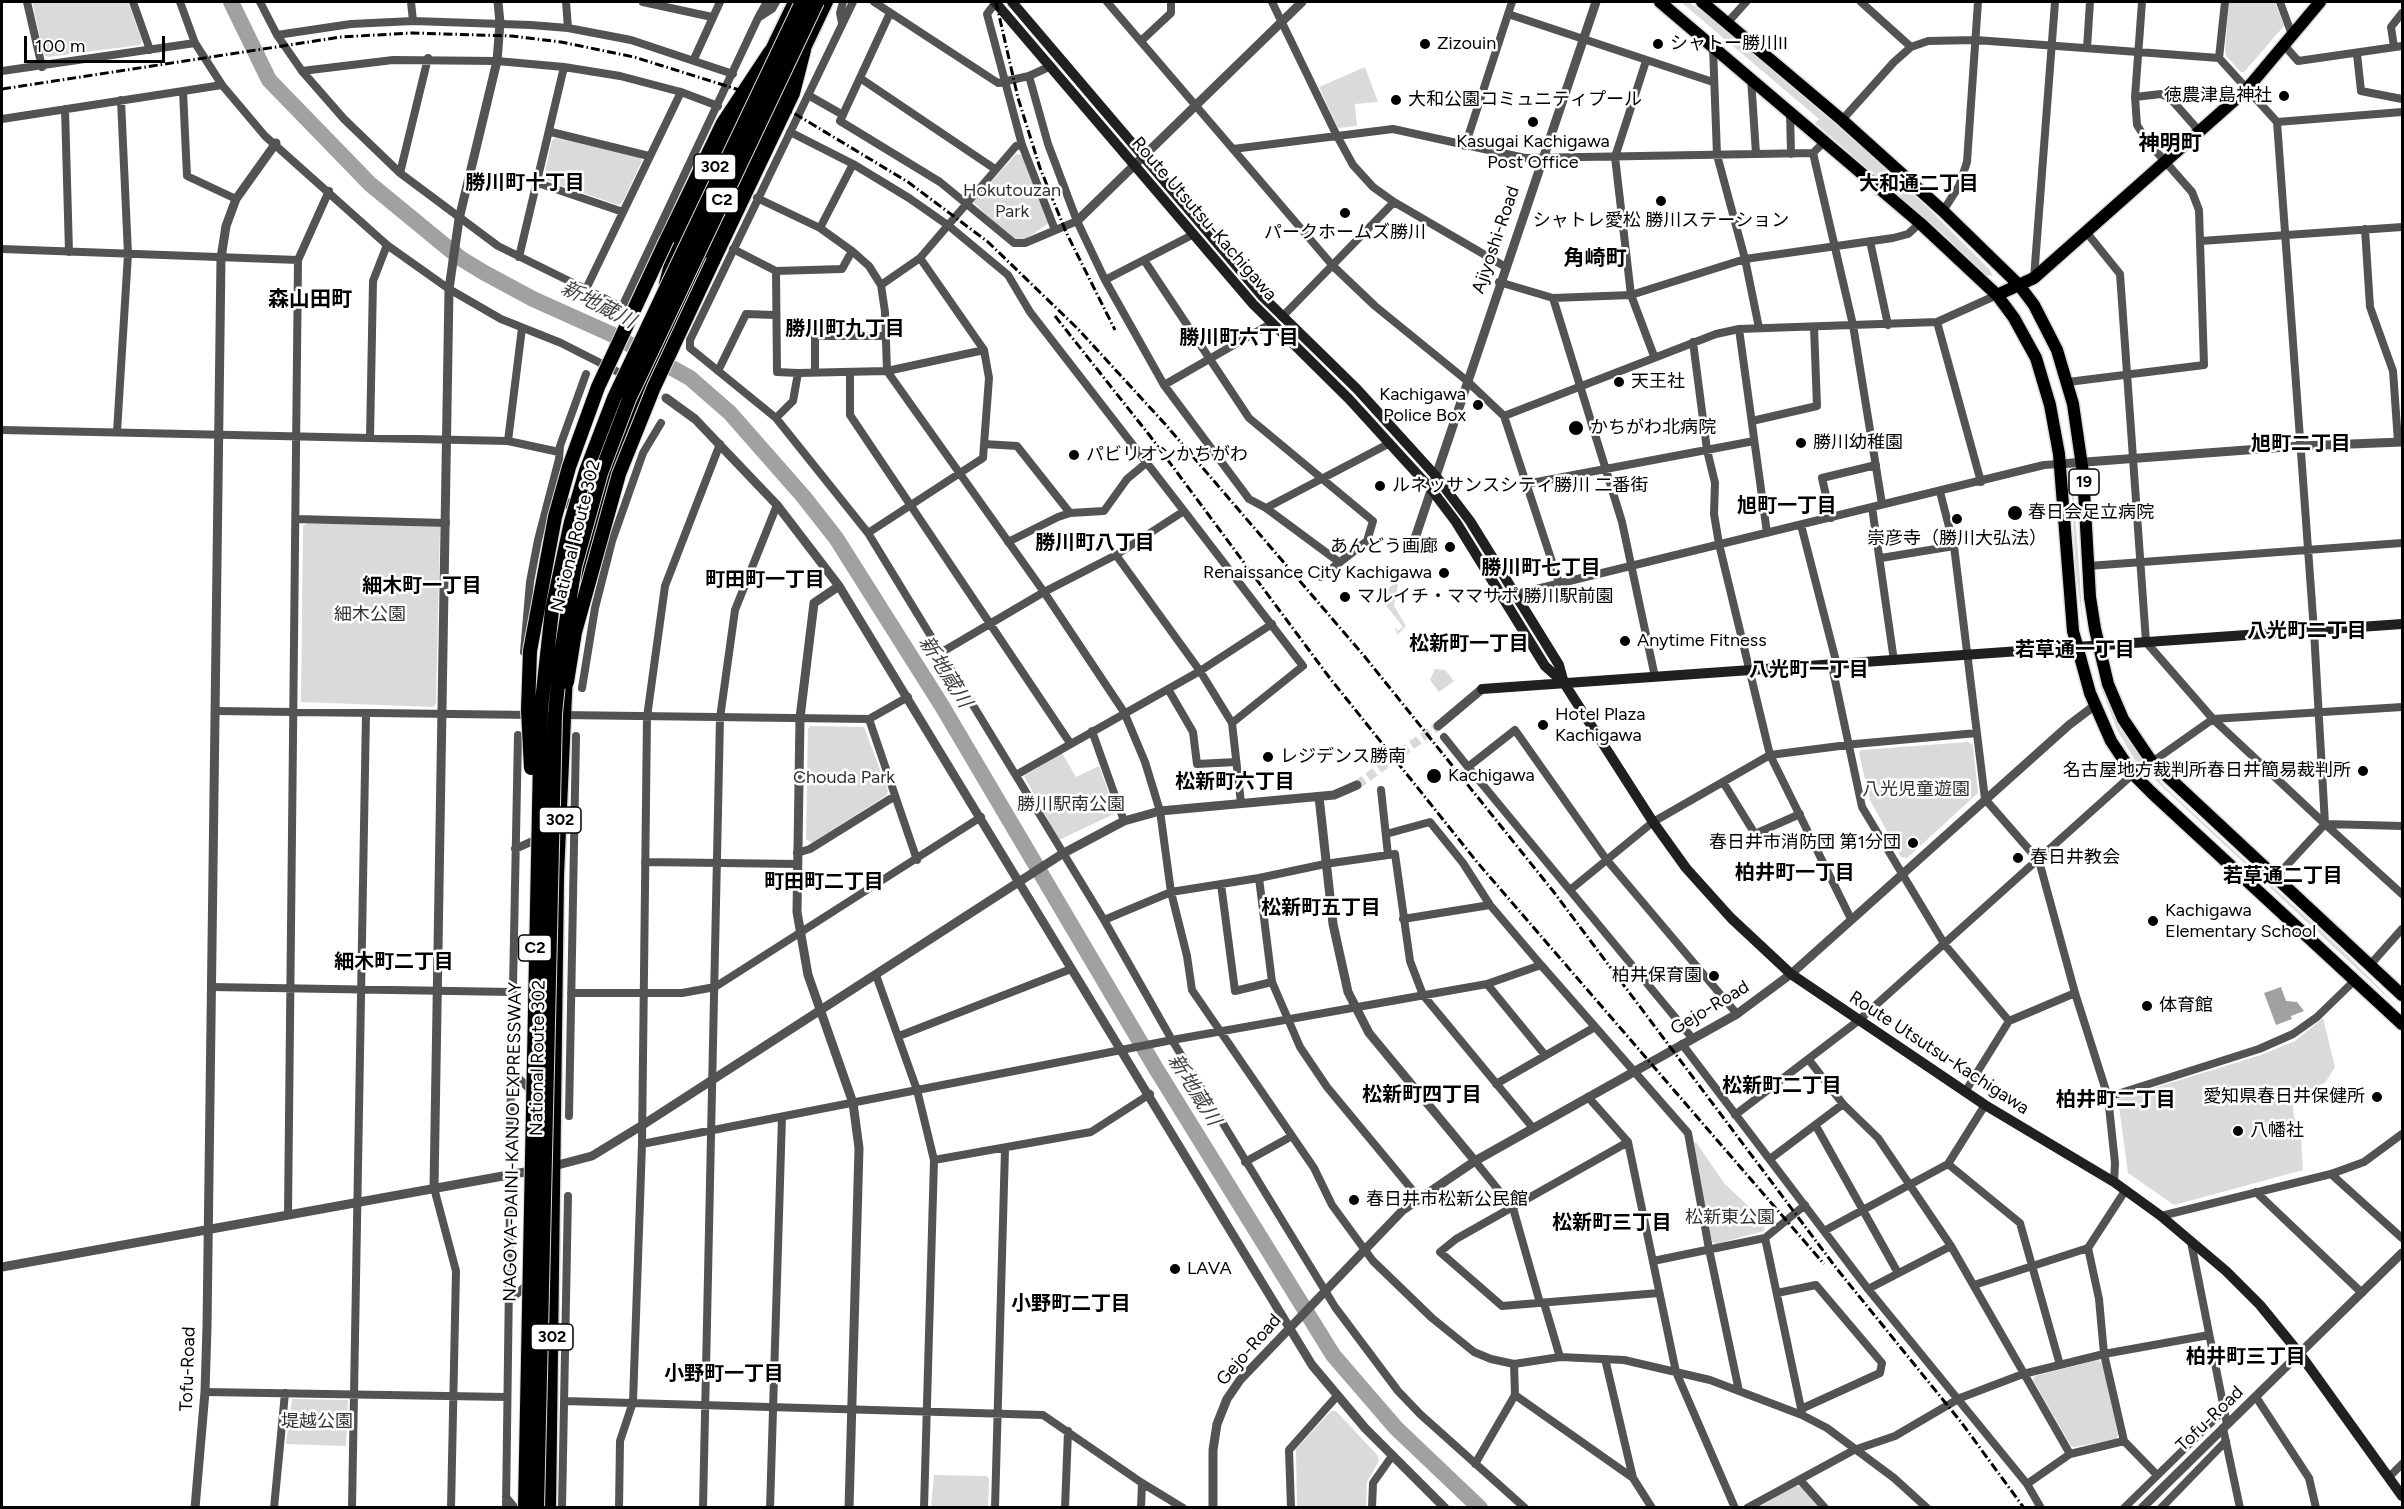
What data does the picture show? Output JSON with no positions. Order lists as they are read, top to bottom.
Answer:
{
  "streets": {
    "highway": ["C2", "NAGOYA-DAINI-KANJO EXPRESSWAY"],
    "main road": [
      "302",
      "Route Utsutsu-Kachigawa",
      "19",
      "National Route 302"
    ],
    "street": ["Ajiyoshi-Road", "Gejo-Road", "Tofu-Road"]
  },
  "crossings": [
    ["Route Utsutsu-Kachigawa", "Ajiyoshi-Road"],
    ["Route Utsutsu-Kachigawa", "Gejo-Road"],
    ["Route Utsutsu-Kachigawa", "Tofu-Road"],
    ["19", "Gejo-Road"]
  ],
  "districts": [
    "神明町",
    "勝川町十丁目",
    "大和通二丁目",
    "角崎町",
    "森山田町",
    "勝川町九丁目",
    "勝川町六丁目",
    "旭町二丁目",
    "旭町一丁目",
    "勝川町八丁目",
    "勝川町七丁目",
    "町田町一丁目",
    "細木町一丁目",
    "八光町二丁目",
    "松新町一丁目",
    "若草通一丁目",
    "八光町一丁目",
    "松新町六丁目",
    "柏井町一丁目",
    "若草通二丁目",
    "町田町二丁目",
    "松新町五丁目",
    "細木町二丁目",
    "松新町二丁目",
    "松新町四丁目",
    "柏井町二丁目",
    "松新町三丁目",
    "小野町二丁目",
    "柏井町三丁目",
    "小野町一丁目"
  ],
  "water": ["新地蔵川"],
  "parks": [
    "Hokutouzan Park",
    "細木公園",
    "Chouda Park",
    "八光児童遊園",
    "勝川駅南公園",
    "松新東公園",
    "堤越公園"
  ],
  "places": [
    "Zizouin",
    "シャトー勝川II",
    "徳農津島神社",
    "大和公園コミュニティプール",
    "Kasugai Kachigawa Post Office",
    "シャトレ愛松 勝川ステーション",
    "パークホームズ勝川",
    "天王社",
    "Kachigawa Police Box",
    "かちがわ北病院",
    "勝川幼稚園",
    "パビリオンかちがわ",
    "ルネッサンスシティ勝川 二番街",
    "春日会足立病院",
    "崇彦寺（勝川大弘法）",
    "あんどう画廊",
    "Renaissance City Kachigawa",
    "マルイチ・ママサポ 勝川駅前園",
    "Anytime Fitness",
    "Hotel Plaza Kachigawa",
    "レジデンス勝南",
    "名古屋地方裁判所春日井簡易裁判所",
    "Kachigawa",
    "春日井市消防団 第1分団",
    "春日井教会",
    "Kachigawa Elementary School",
    "柏井保育園",
    "体育館",
    "愛知県春日井保健所",
    "八幡社",
    "春日井市松新公民館",
    "LAVA"
  ],
  "scale_bar": "100 m"
}
